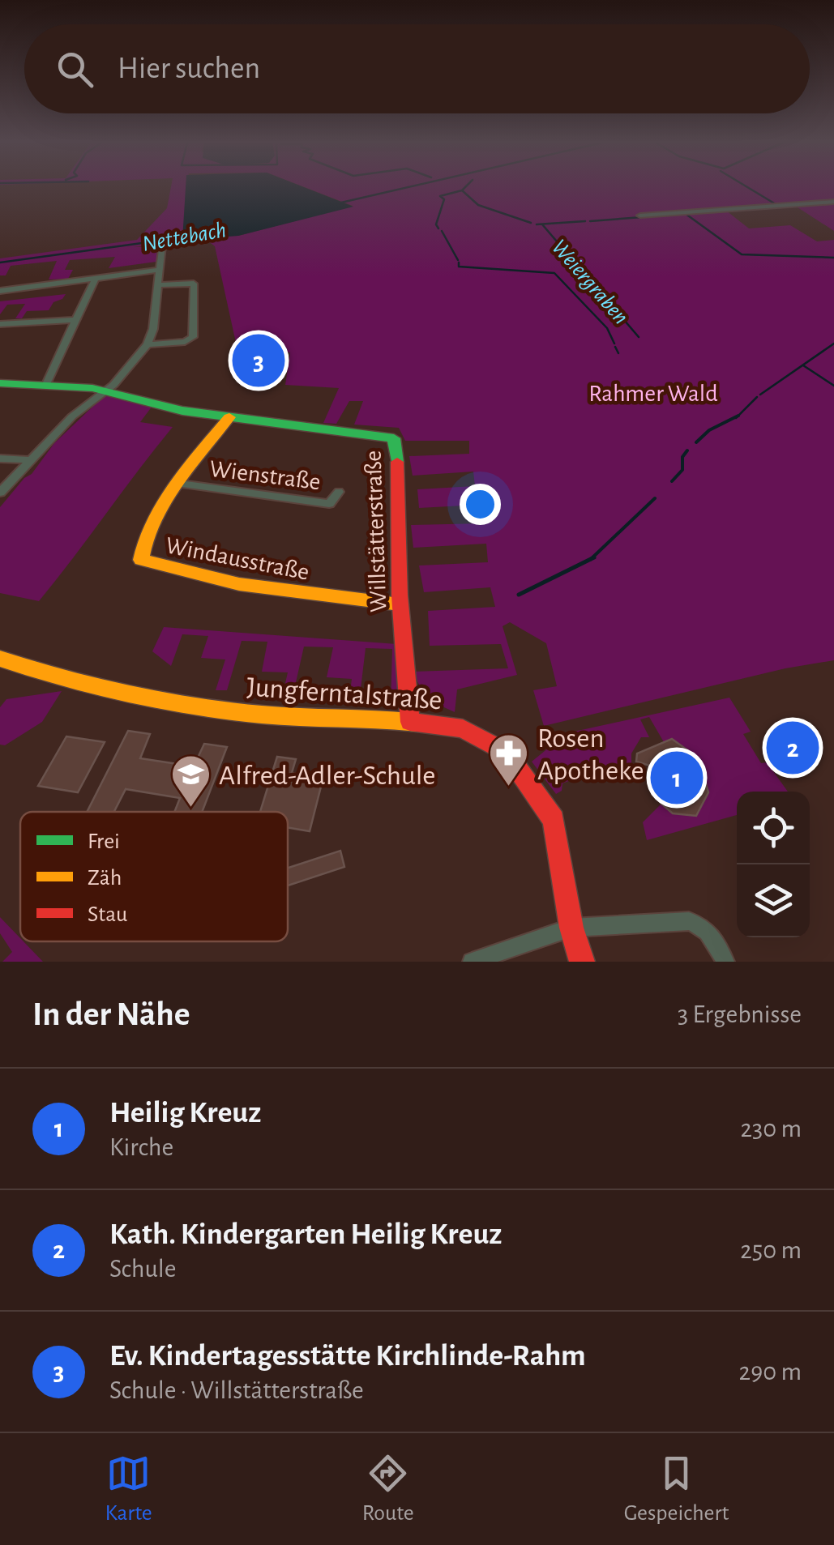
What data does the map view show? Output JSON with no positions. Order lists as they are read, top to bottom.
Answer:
{
  "streets": {
    "street": [
      "Wienstraße",
      "Willstätterstraße",
      "Windausstraße",
      "Jungferntalstraße"
    ]
  },
  "crossings": [
    ["Wienstraße", "Windausstraße"],
    ["Willstätterstraße", "Windausstraße"],
    ["Willstätterstraße", "Jungferntalstraße"]
  ],
  "water": ["Nettebach", "Weiergraben"],
  "parks": ["Rahmer Wald"],
  "places": {
    "pharmacy": ["Rosen Apotheke"],
    "school or university": ["Alfred-Adler-Schule"]
  },
  "legend": ["Frei", "Zäh", "Stau"],
  "page": {
    "search": "Hier suchen",
    "pins": ["3", "2", "1"],
    "heading": ["In der Nähe", "3 Ergebnisse"],
    "list": [
      {
        "mark": "1",
        "name": "Heilig Kreuz",
        "note": "Kirche",
        "value": "230 m"
      },
      {
        "mark": "2",
        "name": "Kath. Kindergarten Heilig Kreuz",
        "note": "Schule",
        "value": "250 m"
      },
      {
        "mark": "3",
        "name": "Ev. Kindertagesstätte Kirchlinde-Rahm",
        "note": "Schule · Willstätterstraße",
        "value": "290 m"
      }
    ],
    "nav": ["Karte", "Route", "Gespeichert"]
  }
}
